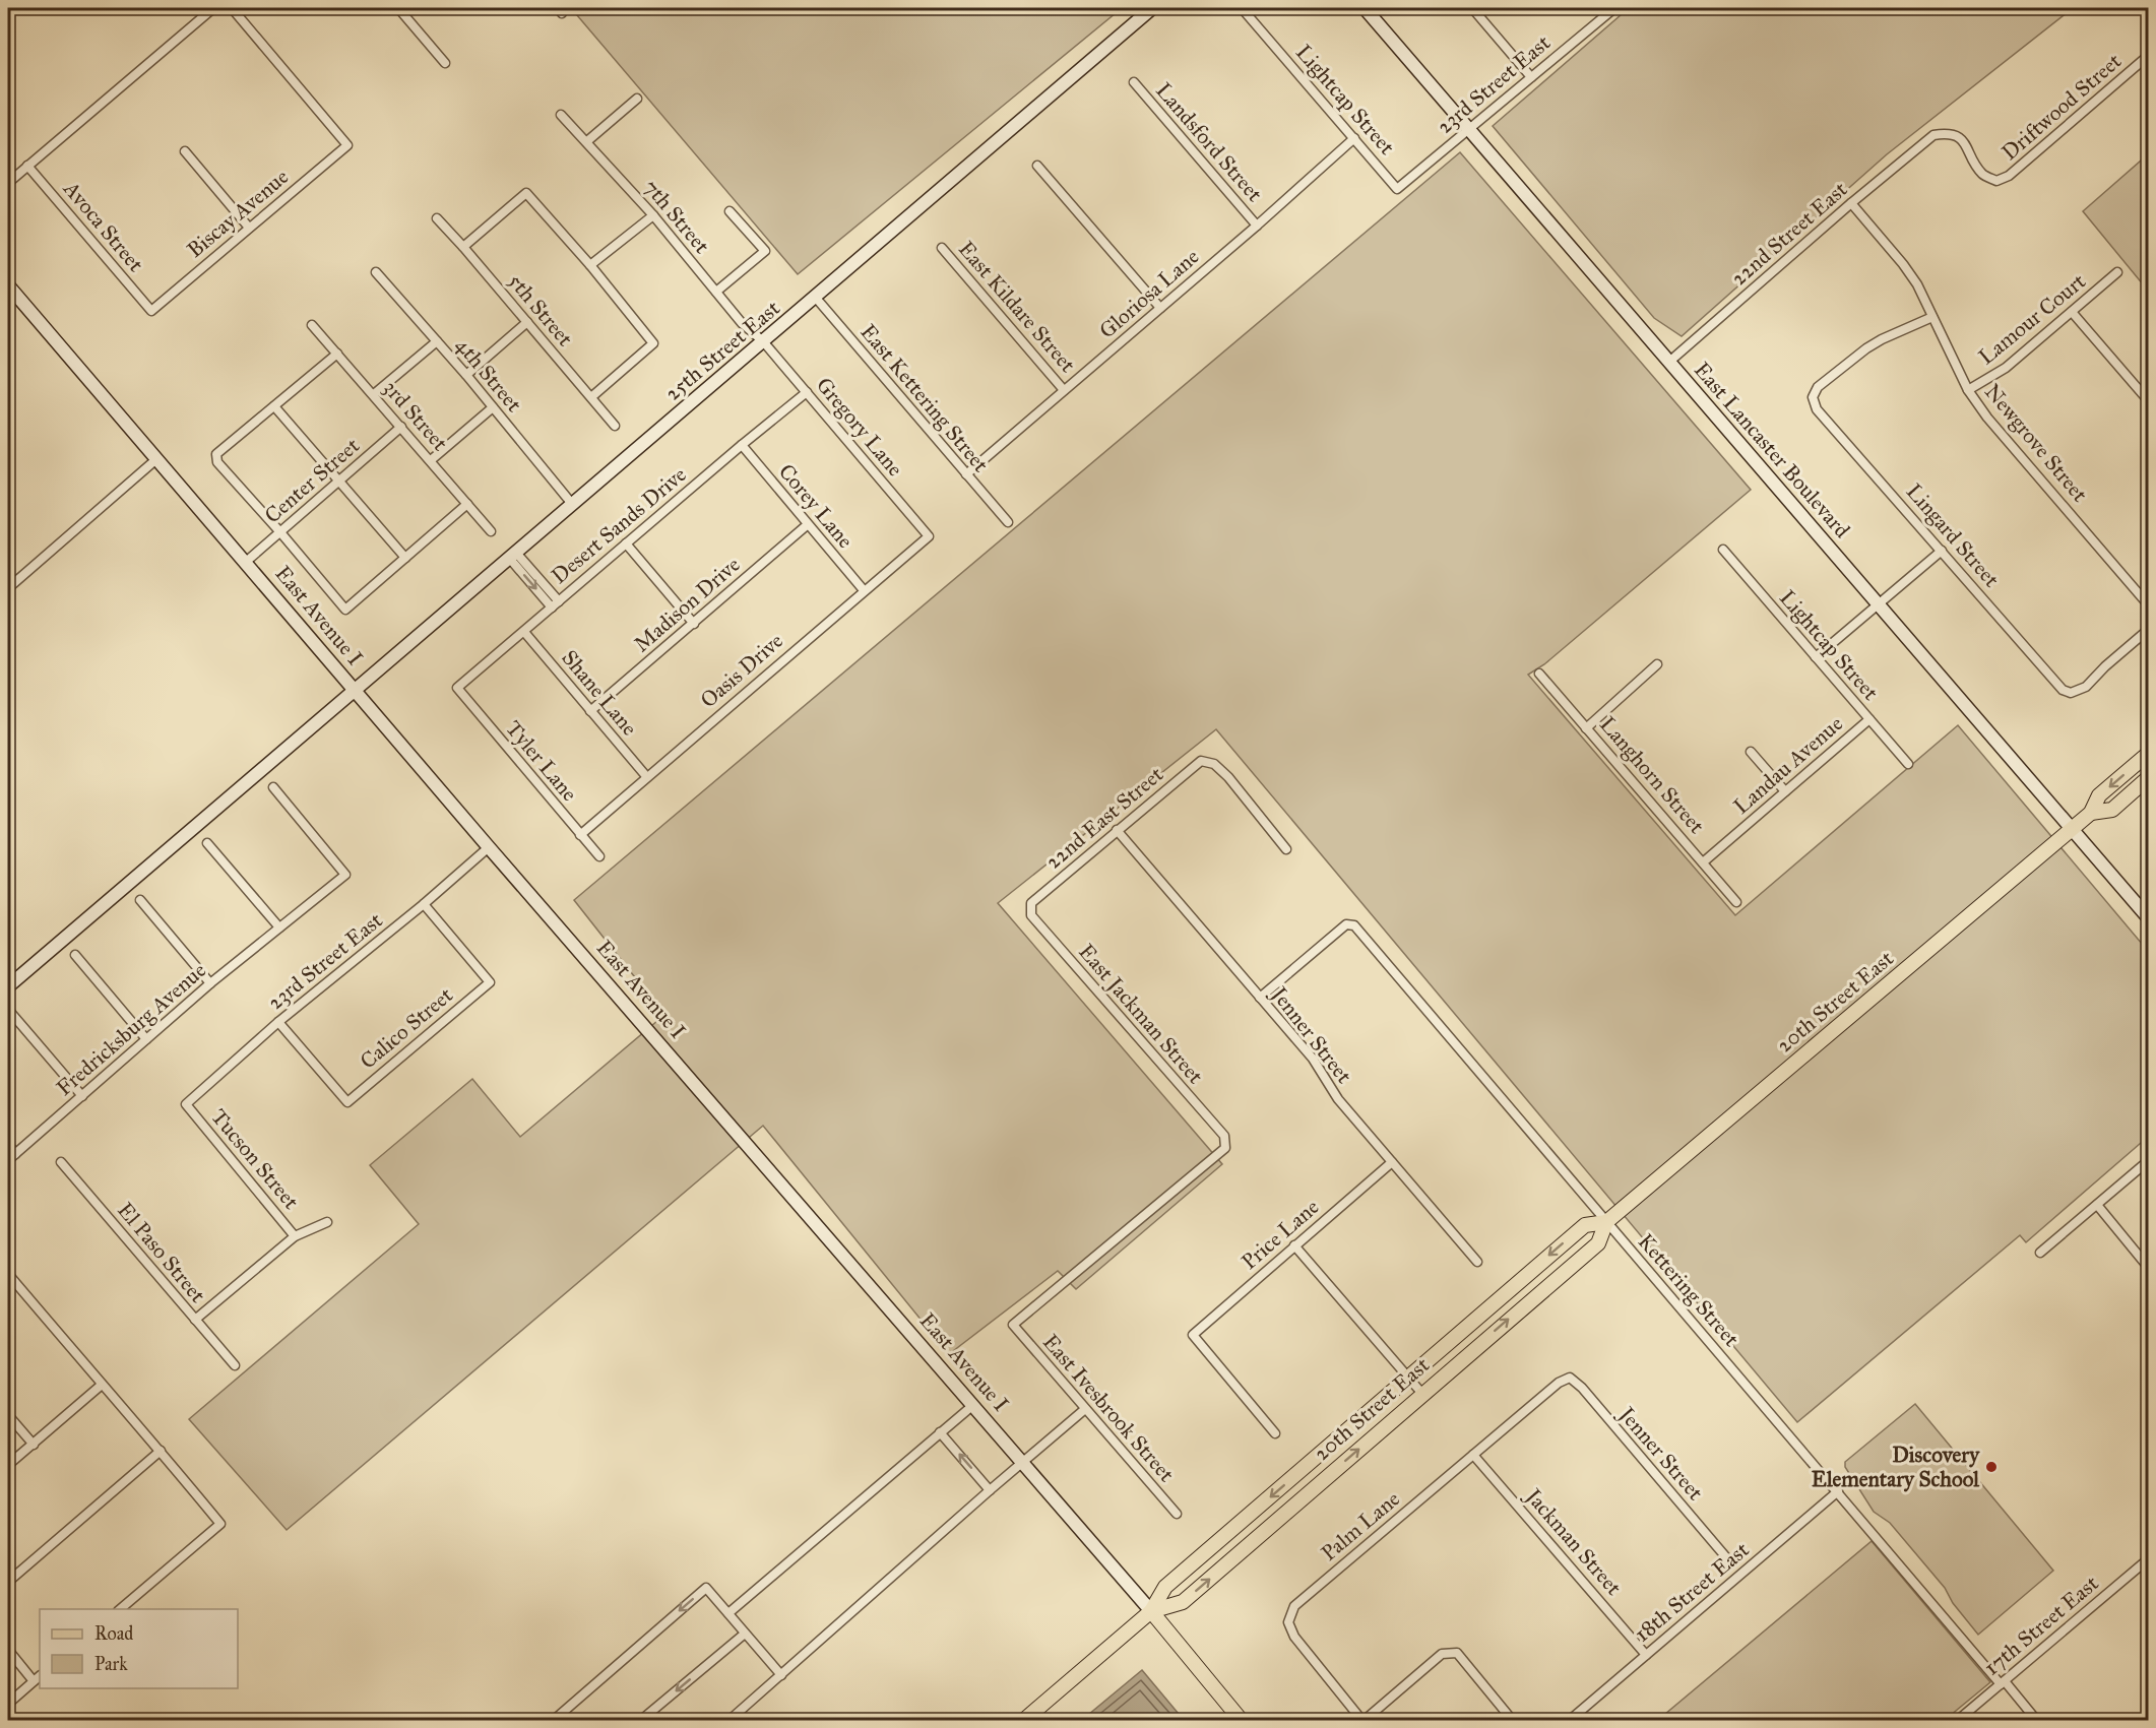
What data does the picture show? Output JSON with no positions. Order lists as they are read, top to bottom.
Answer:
{
  "streets": {
    "main road": [
      "25th Street East",
      "East Lancaster Boulevard",
      "East Avenue I",
      "20th Street East"
    ],
    "street": [
      "23rd Street East",
      "Lightcap Street",
      "Driftwood Street",
      "Landsford Street",
      "Biscay Avenue",
      "7th Street",
      "Avoca Street",
      "22nd Street East",
      "Gloriosa Lane",
      "East Kildare Street",
      "5th Street",
      "Lamour Court",
      "4th Street",
      "East Kettering Street",
      "3rd Street",
      "Gregory Lane",
      "Newgrove Street",
      "Center Street",
      "Corey Lane",
      "Desert Sands Drive",
      "Lingard Street",
      "Madison Drive",
      "Oasis Drive",
      "Shane Lane",
      "Tyler Lane",
      "Landau Avenue",
      "Langhorn Street",
      "22nd East Street",
      "East Jackman Street",
      "Calico Street",
      "Fredricksburg Avenue",
      "Jenner Street",
      "Tucson Street",
      "Price Lane",
      "El Paso Street",
      "Kettering Street",
      "East Ivesbrook Street",
      "Palm Lane",
      "Jackman Street",
      "18th Street East",
      "17th Street East"
    ]
  },
  "crossings": [
    ["23rd Street East", "Lightcap Street"],
    ["23rd Street East", "East Lancaster Boulevard"],
    ["23rd Street East", "East Avenue I"],
    ["23rd Street East", "Calico Street"],
    ["23rd Street East", "Tucson Street"],
    ["Lightcap Street", "Gloriosa Lane"],
    ["Lightcap Street", "Landau Avenue"],
    ["Driftwood Street", "22nd Street East"],
    ["Landsford Street", "Gloriosa Lane"],
    ["Biscay Avenue", "Avoca Street"],
    ["7th Street", "25th Street East"],
    ["7th Street", "Gregory Lane"],
    ["22nd Street East", "Newgrove Street"],
    ["22nd Street East", "East Lancaster Boulevard"],
    ["Gloriosa Lane", "East Kildare Street"],
    ["Gloriosa Lane", "East Kettering Street"],
    ["Lamour Court", "Newgrove Street"],
    ["25th Street East", "4th Street"],
    ["25th Street East", "East Kettering Street"],
    ["25th Street East", "Gregory Lane"],
    ["25th Street East", "East Avenue I"],
    ["3rd Street", "Center Street"],
    ["Gregory Lane", "Desert Sands Drive"],
    ["Gregory Lane", "Oasis Drive"],
    ["Newgrove Street", "Lingard Street"],
    ["East Lancaster Boulevard", "20th Street East"],
    ["Center Street", "East Avenue I"],
    ["Corey Lane", "Desert Sands Drive"],
    ["Corey Lane", "Madison Drive"],
    ["Corey Lane", "Oasis Drive"],
    ["Desert Sands Drive", "Shane Lane"],
    ["Desert Sands Drive", "Tyler Lane"],
    ["Madison Drive", "Shane Lane"],
    ["East Avenue I", "20th Street East"],
    ["Oasis Drive", "Shane Lane"],
    ["Oasis Drive", "Tyler Lane"],
    ["Landau Avenue", "Langhorn Street"],
    ["22nd East Street", "East Jackman Street"],
    ["22nd East Street", "Jenner Street"],
    ["20th Street East", "Kettering Street"],
    ["East Jackman Street", "East Ivesbrook Street"],
    ["Jenner Street", "Price Lane"],
    ["Jenner Street", "Kettering Street"],
    ["Jenner Street", "Palm Lane"],
    ["Kettering Street", "18th Street East"],
    ["Kettering Street", "17th Street East"],
    ["Palm Lane", "Jackman Street"],
    ["Jackman Street", "18th Street East"]
  ],
  "places": ["Discovery Elementary School"],
  "legend": ["Road", "Park"]
}
